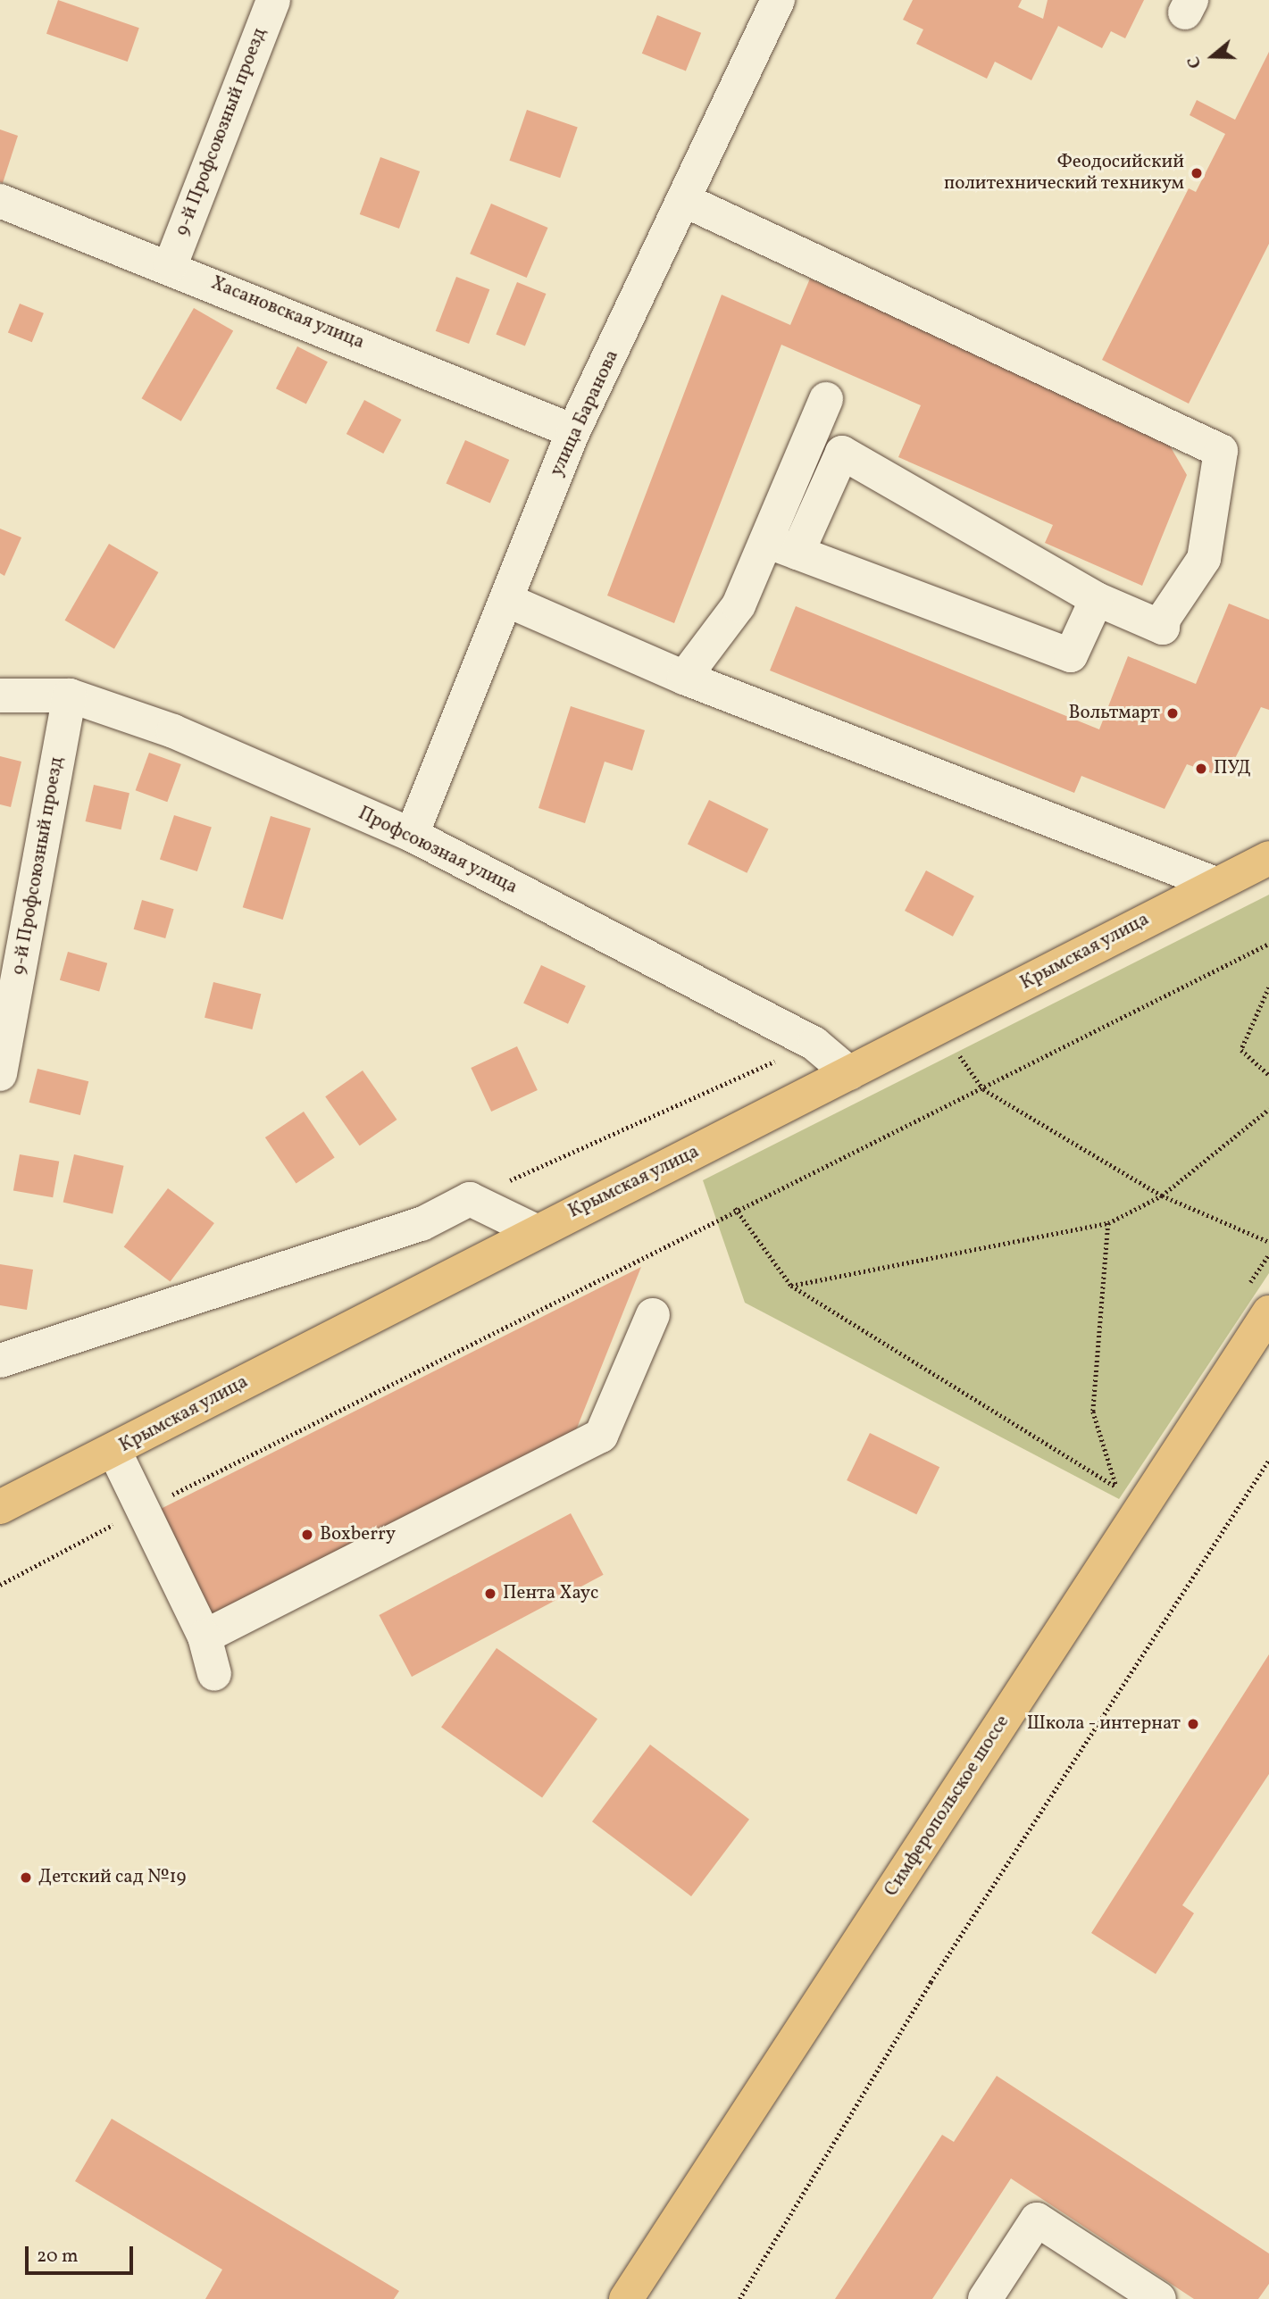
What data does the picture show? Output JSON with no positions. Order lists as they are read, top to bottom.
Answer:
{
  "streets": {
    "main road": ["Крымская улица", "Симферопольское шоссе"],
    "street": [
      "9-й Профсоюзный проезд",
      "Хасановская улица",
      "улица Баранова",
      "Профсоюзная улица"
    ]
  },
  "crossings": [
    ["9-й Профсоюзный проезд", "Хасановская улица"],
    ["9-й Профсоюзный проезд", "Профсоюзная улица"],
    ["Хасановская улица", "улица Баранова"],
    ["улица Баранова", "Профсоюзная улица"],
    ["Профсоюзная улица", "Крымская улица"]
  ],
  "places": [
    "Феодосийский политехнический техникум",
    "Вольтмарт",
    "ПУД",
    "Boxberry",
    "Пента Хаус",
    "Школа - интернат",
    "Детский сад №19"
  ],
  "scale_bar": "20 m",
  "north": "left"
}
